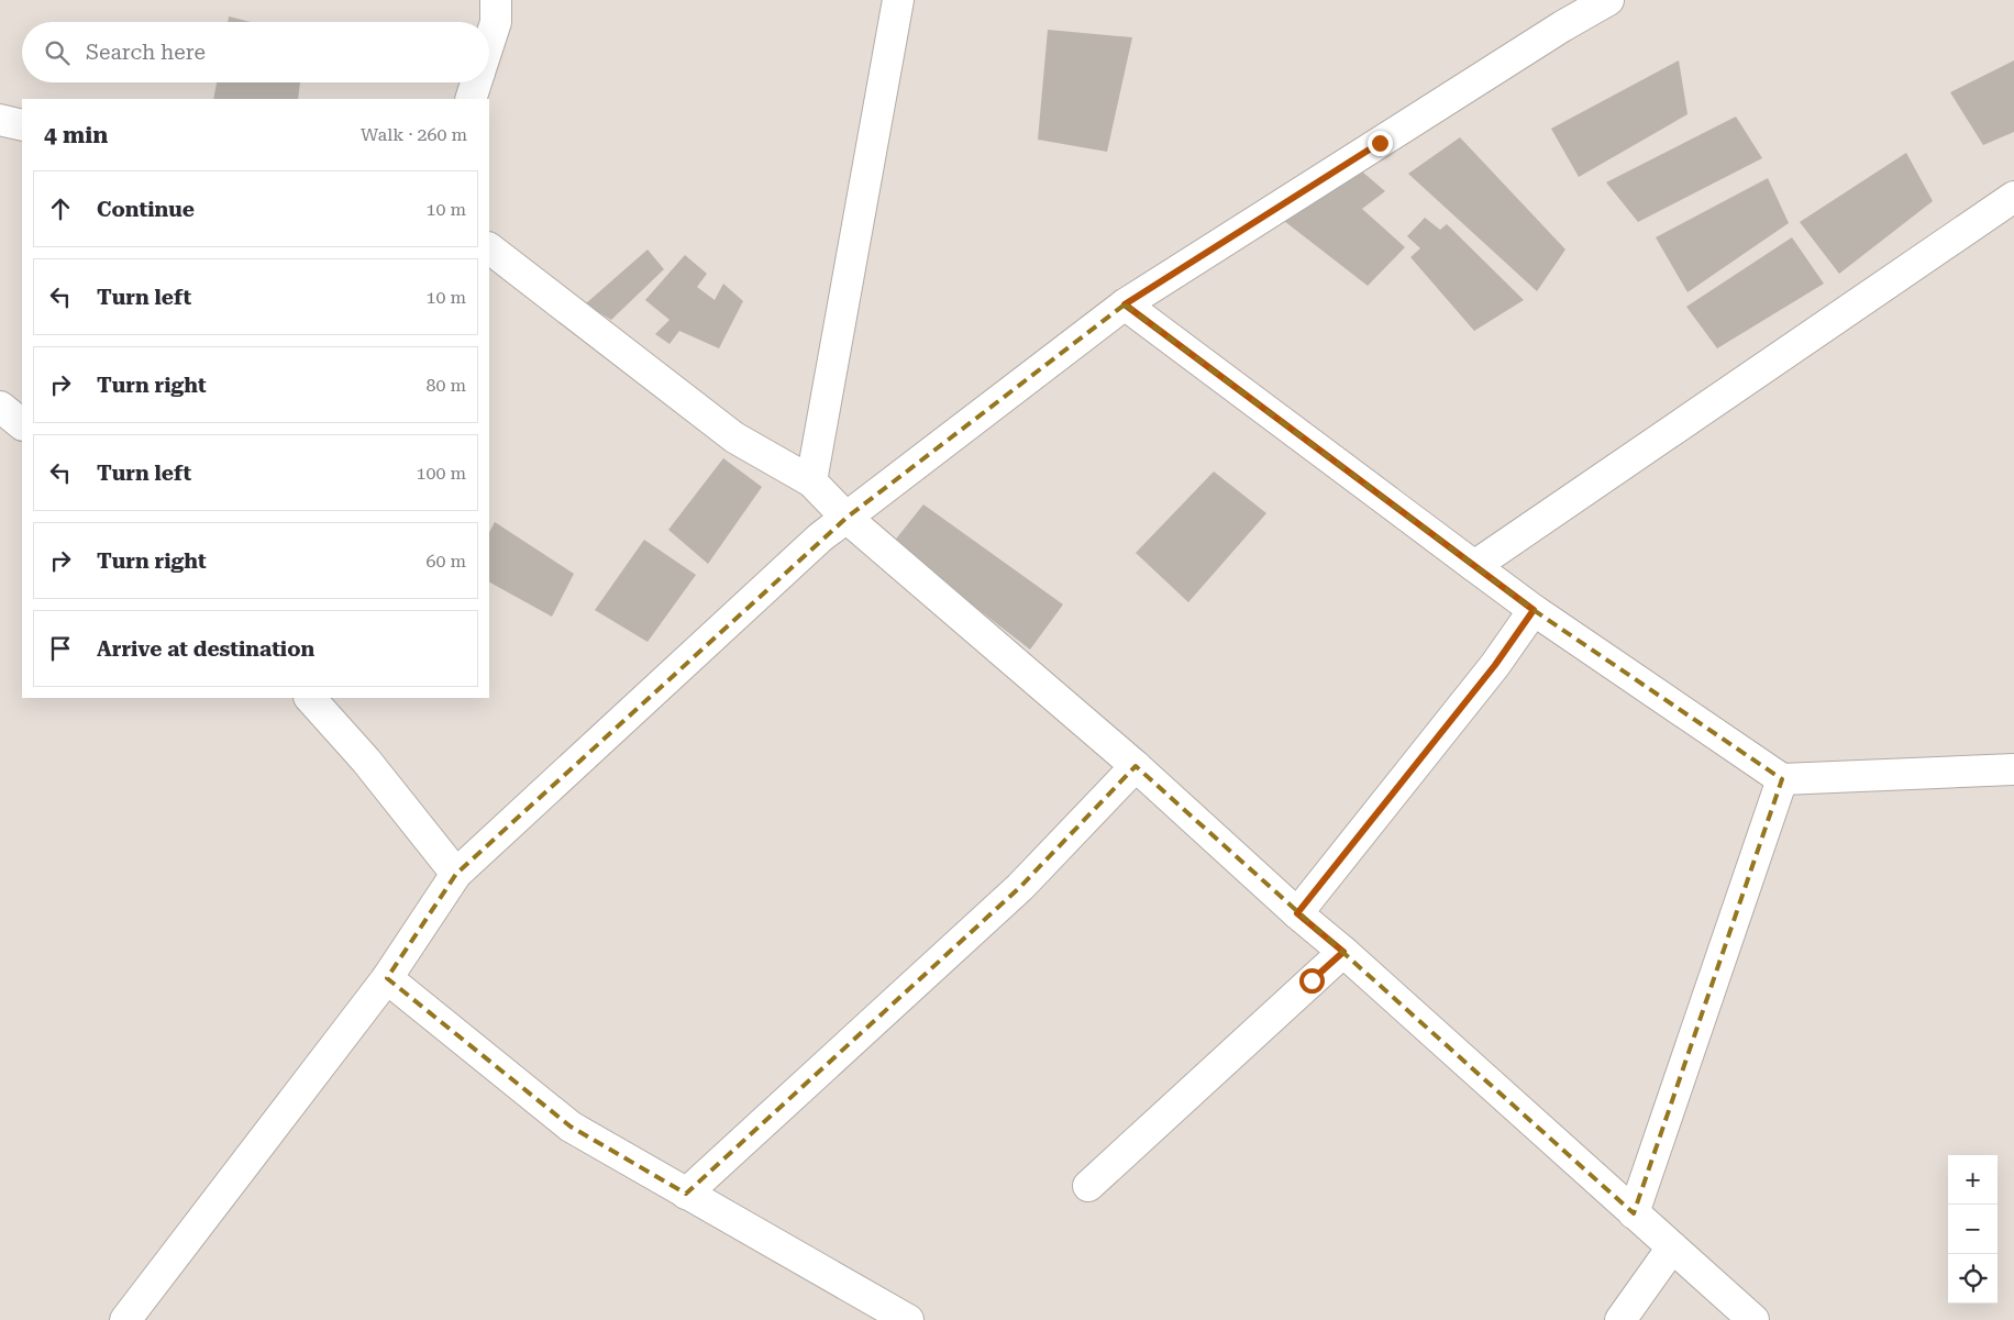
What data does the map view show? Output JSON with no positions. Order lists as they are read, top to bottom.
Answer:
{
  "page": {
    "search": "Search here",
    "heading": ["4 min", "Walk · 260 m"],
    "list": [
      ["Continue", "10 m"],
      ["Turn left", "10 m"],
      ["Turn right", "80 m"],
      ["Turn left", "100 m"],
      ["Turn right", "60 m"],
      "Arrive at destination"
    ],
    "map_buttons": ["+", "−"]
  }
}
